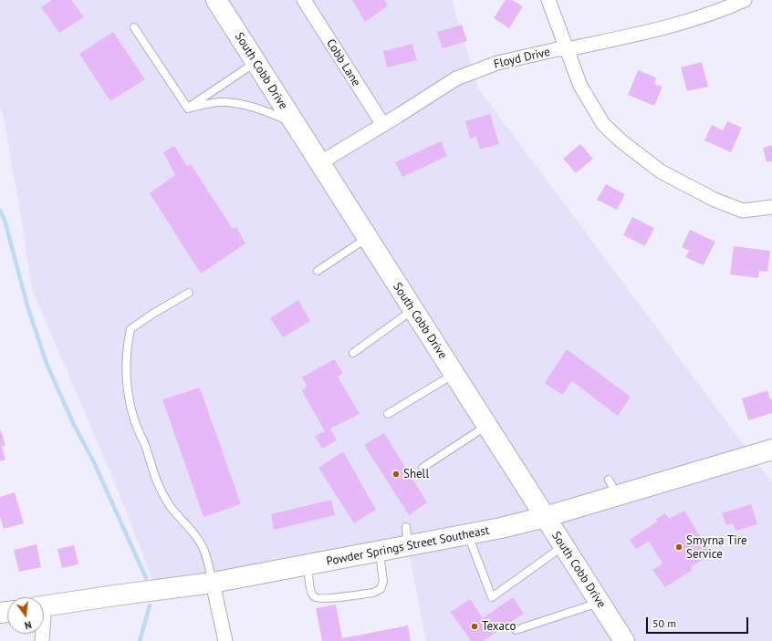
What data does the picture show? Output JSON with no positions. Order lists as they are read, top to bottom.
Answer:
{
  "streets": {
    "main road": ["South Cobb Drive", "Powder Springs Street Southeast"],
    "street": ["Floyd Drive", "Cobb Lane"]
  },
  "crossings": [
    ["Floyd Drive", "Cobb Lane"],
    ["Floyd Drive", "South Cobb Drive"],
    ["South Cobb Drive", "Powder Springs Street Southeast"]
  ],
  "places": ["Shell", "Smyrna Tire Service", "Texaco"],
  "scale_bar": "50 m",
  "north": "bottom"
}
